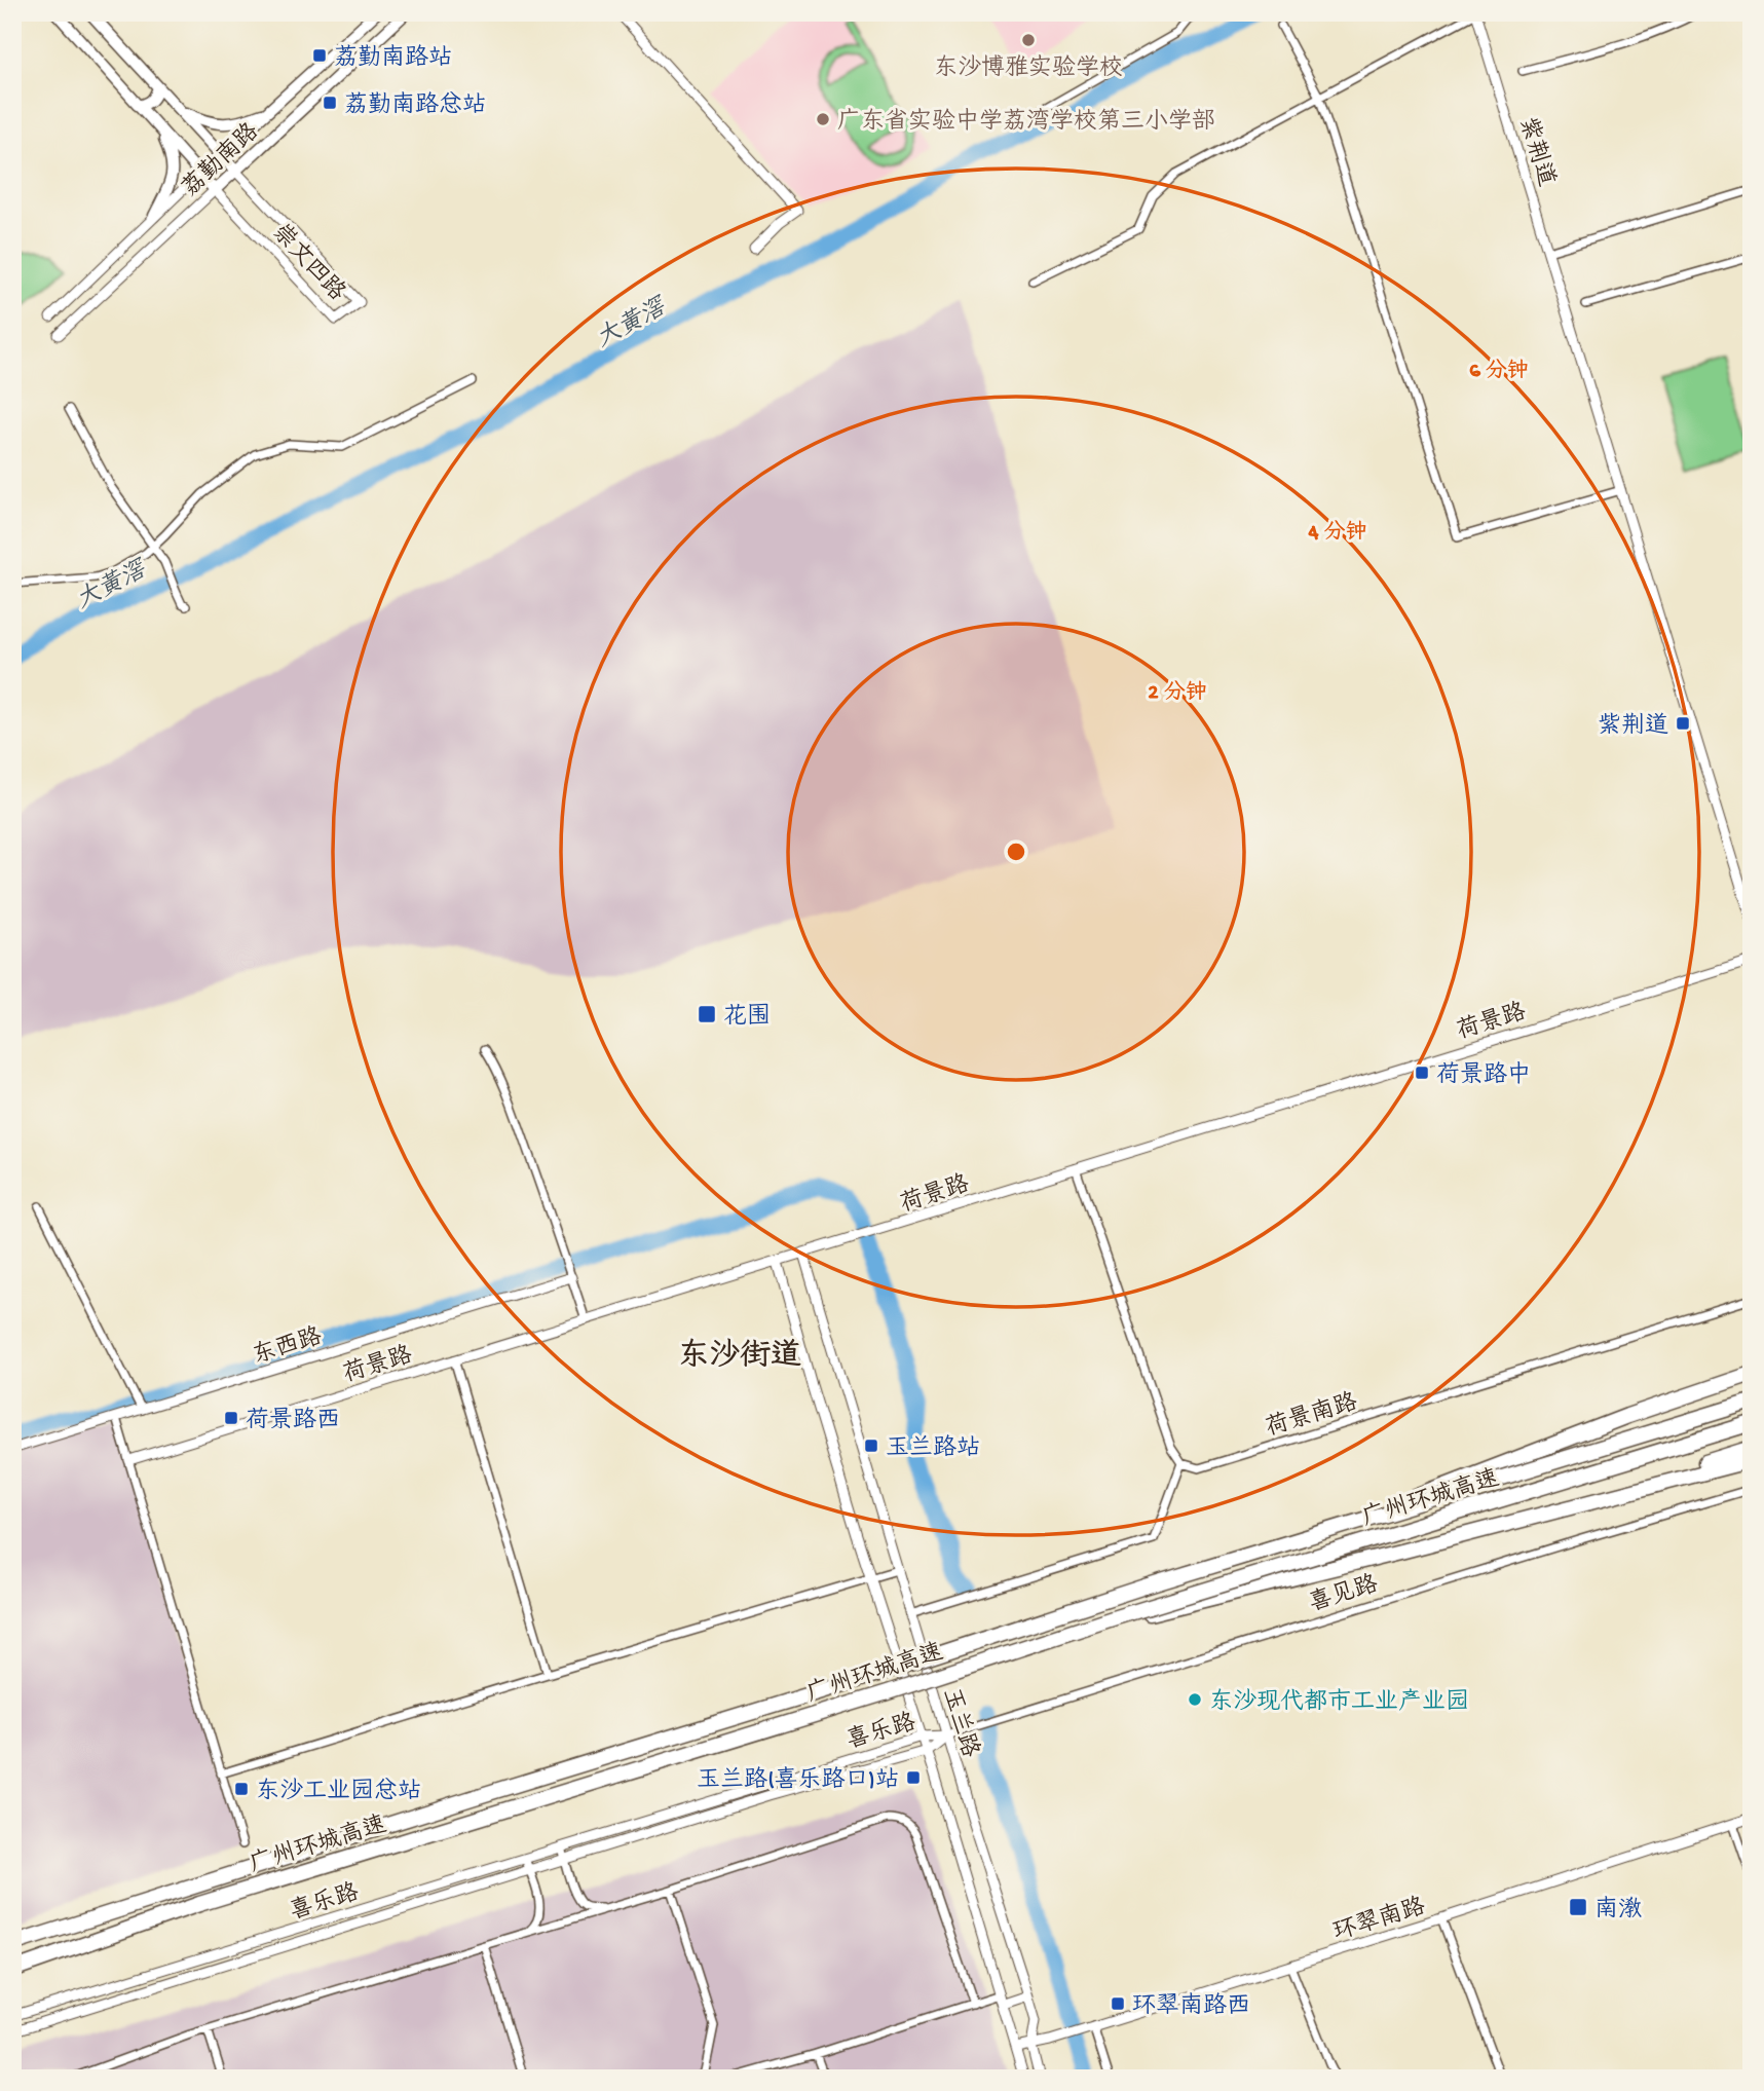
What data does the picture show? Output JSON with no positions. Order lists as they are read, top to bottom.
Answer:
{
  "streets": {
    "highway": ["广州环城高速"],
    "main road": ["荔勤南路", "崇文四路"],
    "street": [
      "紫荆道",
      "荷景路",
      "东西路",
      "荷景南路",
      "喜见路",
      "玉兰路",
      "喜乐路",
      "环翠南路"
    ]
  },
  "crossings": [
    ["荔勤南路", "崇文四路"],
    ["荷景路", "玉兰路"],
    ["喜见路", "玉兰路"],
    ["喜见路", "喜乐路"],
    ["玉兰路", "喜乐路"],
    ["玉兰路", "环翠南路"]
  ],
  "districts": ["东沙街道"],
  "water": ["大黄滘"],
  "places": {
    "other": ["东沙博雅实验学校", "广东省实验中学荔湾学校第三小学部", "东沙现代都市工业产业园"],
    "transit": [
      "荔勤南路站",
      "荔勤南路总站",
      "紫荆道",
      "花围",
      "荷景路中",
      "荷景路西",
      "玉兰路站",
      "玉兰路(喜乐路口)站",
      "东沙工业园总站",
      "南漖",
      "环翠南路西"
    ]
  },
  "rings": ["6 分钟", "4 分钟", "2 分钟"]
}
